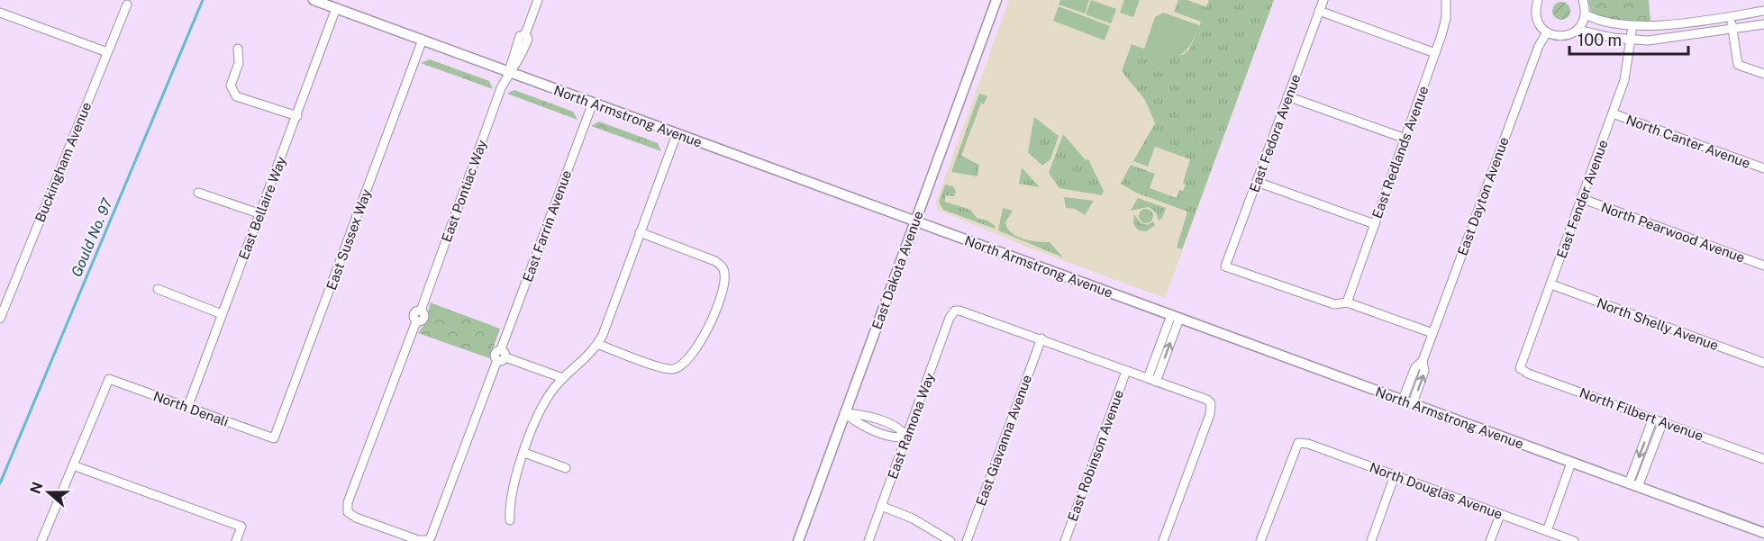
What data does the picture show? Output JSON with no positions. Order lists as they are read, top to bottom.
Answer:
{
  "streets": {
    "street": [
      "North Armstrong Avenue",
      "East Fedora Avenue",
      "North Canter Avenue",
      "East Redlands Avenue",
      "Buckingham Avenue",
      "East Pontiac Way",
      "East Dayton Avenue",
      "East Fender Avenue",
      "East Bellaire Way",
      "East Farrin Avenue",
      "North Pearwood Avenue",
      "East Sussex Way",
      "East Dakota Avenue",
      "North Shelly Avenue",
      "North Denali",
      "North Filbert Avenue",
      "East Ramona Way",
      "East Giavanna Avenue",
      "East Robinson Avenue",
      "North Douglas Avenue"
    ]
  },
  "crossings": [
    ["North Armstrong Avenue", "East Pontiac Way"],
    ["North Armstrong Avenue", "East Dayton Avenue"],
    ["North Armstrong Avenue", "East Bellaire Way"],
    ["North Armstrong Avenue", "East Farrin Avenue"],
    ["North Armstrong Avenue", "East Sussex Way"],
    ["North Armstrong Avenue", "East Dakota Avenue"],
    ["East Fedora Avenue", "East Redlands Avenue"],
    ["North Canter Avenue", "East Fender Avenue"],
    ["East Pontiac Way", "East Farrin Avenue"],
    ["East Fender Avenue", "North Pearwood Avenue"],
    ["East Fender Avenue", "North Shelly Avenue"],
    ["East Fender Avenue", "North Filbert Avenue"],
    ["East Bellaire Way", "North Denali"],
    ["East Sussex Way", "North Denali"],
    ["East Ramona Way", "East Giavanna Avenue"]
  ],
  "water": ["Gould No. 97"],
  "scale_bar": "100 m",
  "north": "left"
}
